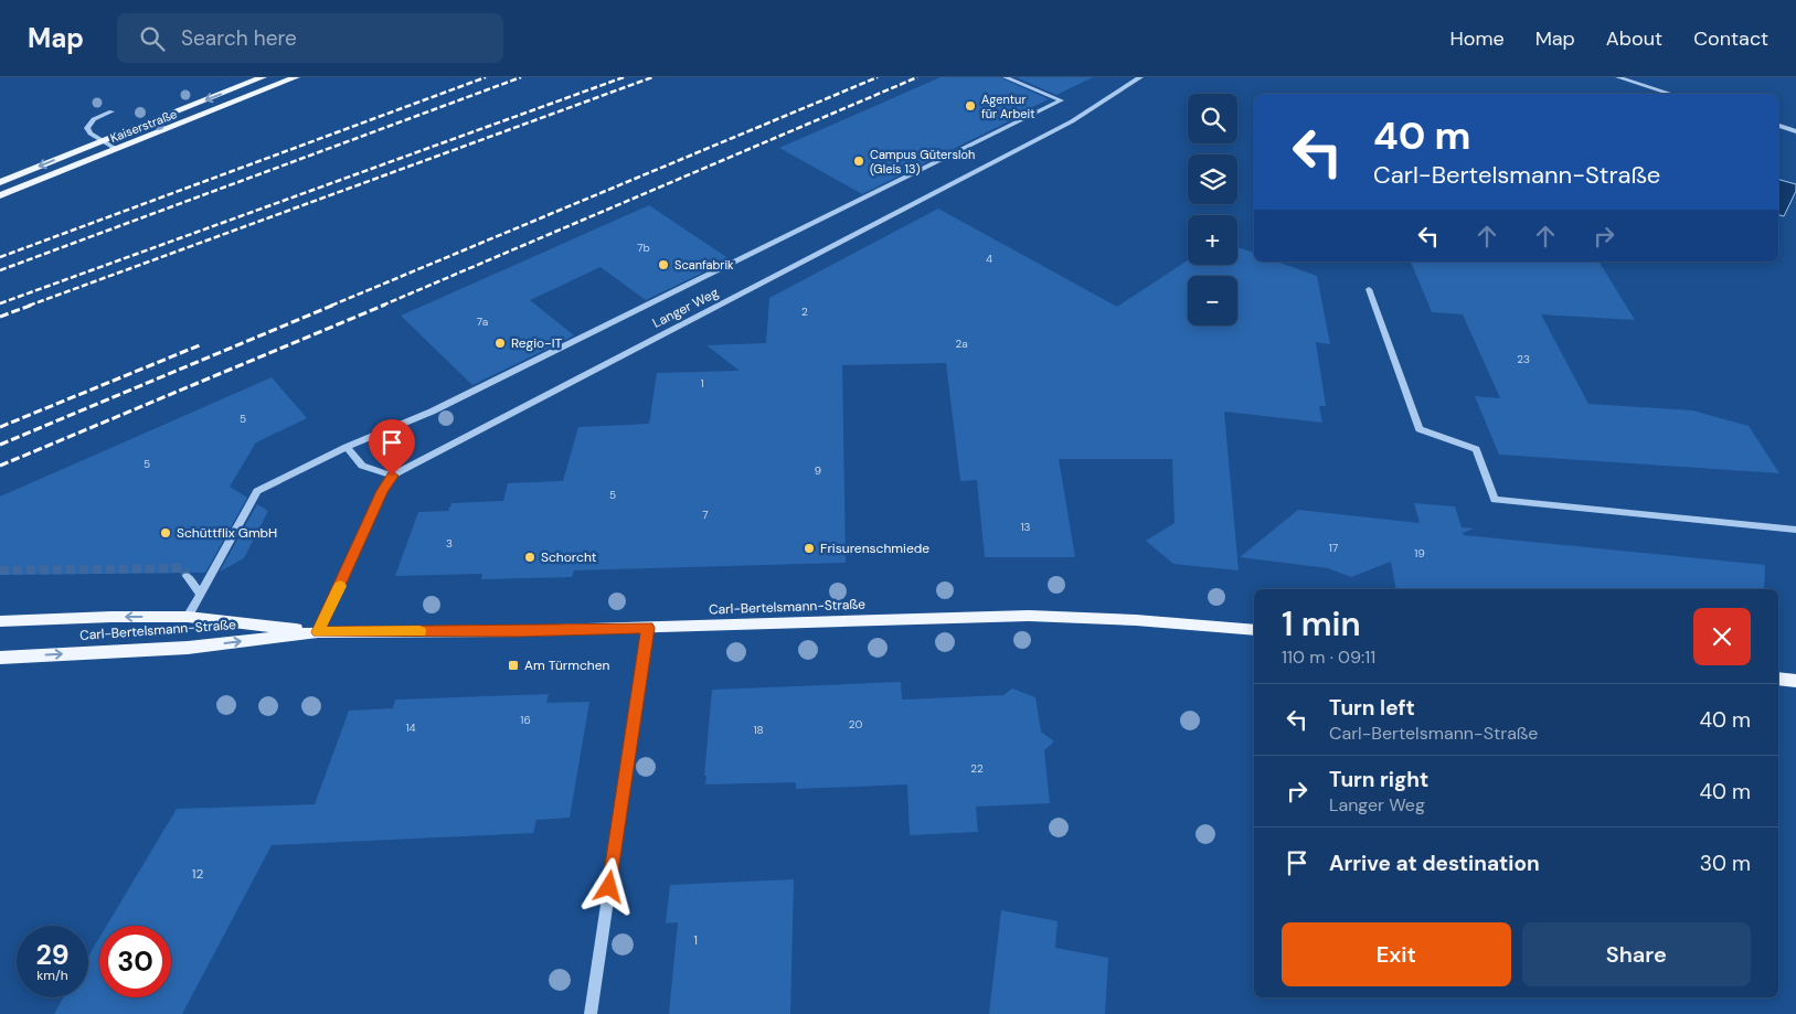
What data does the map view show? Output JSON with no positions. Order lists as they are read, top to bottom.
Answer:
{
  "streets": {
    "main road": ["Kaiserstraße", "Carl-Bertelsmann-Straße"],
    "street": ["Langer Weg"]
  },
  "places": {
    "other": [
      "Agentur für Arbeit",
      "Campus Gütersloh (Gleis 13)",
      "Scanfabrik",
      "Regio-IT",
      "Schüttflix GmbH",
      "Frisurenschmiede",
      "Schorcht"
    ],
    "transit": ["Am Türmchen"]
  },
  "house_numbers": [
    "7b",
    "4",
    "2",
    "7a",
    "2a",
    "23",
    "1",
    "5",
    "5",
    "9",
    "5",
    "7",
    "13",
    "3",
    "17",
    "19",
    "16",
    "20",
    "14",
    "18",
    "22",
    "12",
    "1"
  ],
  "page": {
    "header": "Map",
    "search": "Search here",
    "nav": [
      "Home",
      "Map",
      "About",
      "Contact"
    ],
    "map_buttons": ["+", "−"],
    "turn": ["40 m", "Carl-Bertelsmann-Straße"],
    "heading": ["1 min", "110 m · 09:11"],
    "list": [
      {
        "name": "Turn left",
        "note": "Carl-Bertelsmann-Straße",
        "value": "40 m"
      },
      {
        "name": "Turn right",
        "note": "Langer Weg",
        "value": "40 m"
      },
      {
        "name": "Arrive at destination",
        "value": "30 m"
      }
    ],
    "buttons": ["Exit", "Share"],
    "speed": "29 km/h",
    "limit": "30"
  }
}
